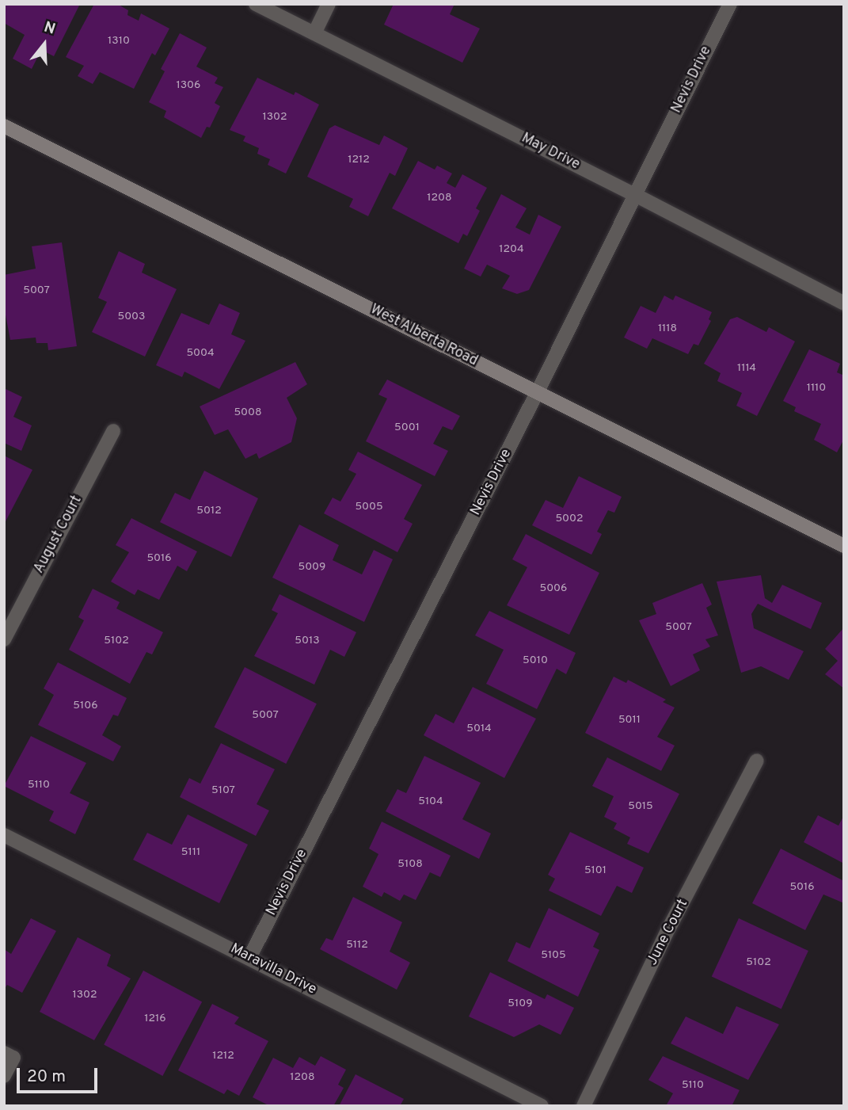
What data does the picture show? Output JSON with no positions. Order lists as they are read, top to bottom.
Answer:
{
  "streets": {
    "street": [
      "Nevis Drive",
      "May Drive",
      "West Alberta Road",
      "August Court",
      "June Court",
      "Maravilla Drive"
    ]
  },
  "crossings": [
    ["Nevis Drive", "May Drive"],
    ["Nevis Drive", "West Alberta Road"],
    ["Nevis Drive", "Maravilla Drive"]
  ],
  "house_numbers": [
    "1310",
    "1306",
    "1302",
    "1212",
    "1208",
    "1204",
    "5007",
    "5003",
    "1118",
    "5004",
    "1114",
    "1110",
    "5008",
    "5001",
    "5005",
    "5012",
    "5002",
    "5016",
    "5009",
    "5006",
    "5007",
    "5102",
    "5013",
    "5010",
    "5106",
    "5007",
    "5011",
    "5014",
    "5110",
    "5107",
    "5104",
    "5015",
    "5111",
    "5108",
    "5101",
    "5016",
    "5112",
    "5105",
    "5102",
    "1302",
    "5109",
    "1216",
    "1212",
    "1208",
    "5110"
  ],
  "scale_bar": "20 m",
  "north": "top"
}
